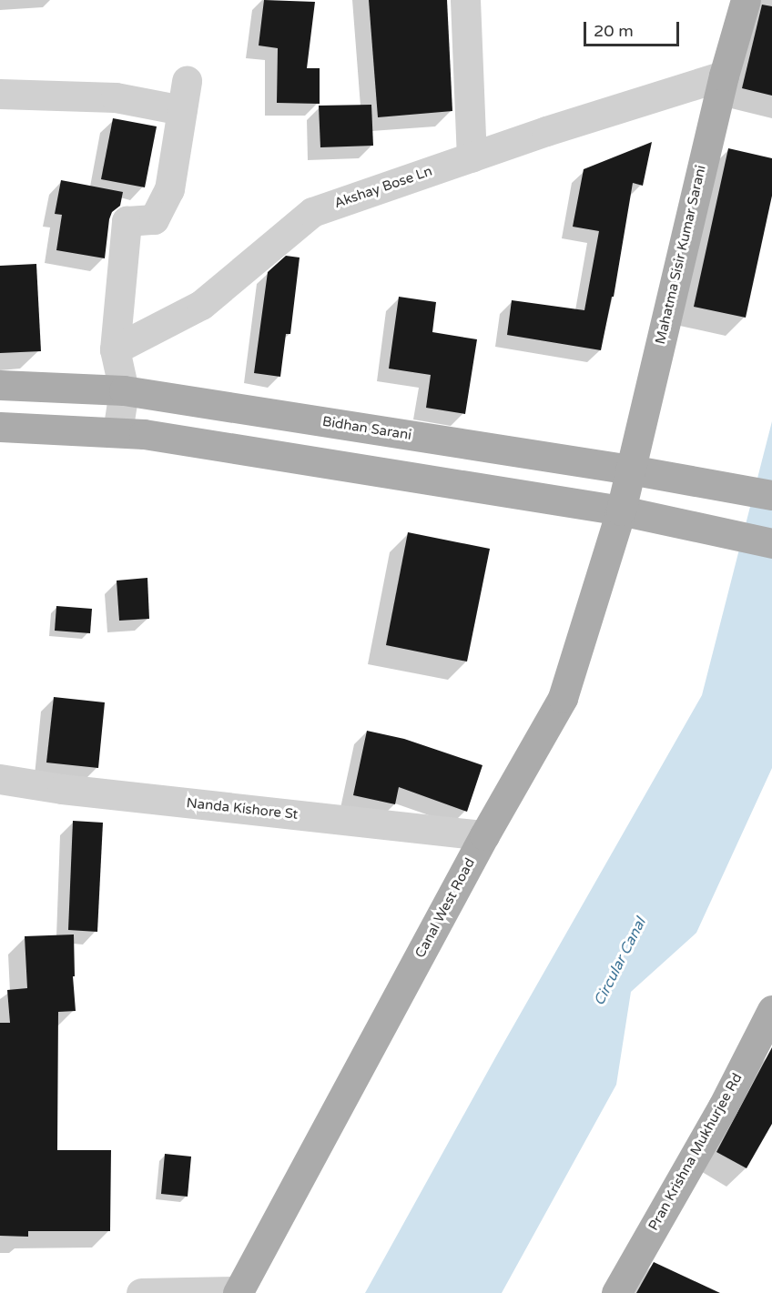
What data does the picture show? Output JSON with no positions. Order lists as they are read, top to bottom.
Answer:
{
  "streets": {
    "main road": [
      "Mahatma Sisir Kumar Sarani",
      "Bidhan Sarani",
      "Canal West Road",
      "Pran Krishna Mukhurjee Rd"
    ],
    "street": ["Akshay Bose Ln", "Nanda Kishore St"]
  },
  "crossings": [
    ["Akshay Bose Ln", "Mahatma Sisir Kumar Sarani"],
    ["Mahatma Sisir Kumar Sarani", "Bidhan Sarani"],
    ["Mahatma Sisir Kumar Sarani", "Canal West Road"],
    ["Nanda Kishore St", "Canal West Road"]
  ],
  "water": ["Circular Canal"],
  "scale_bar": "20 m"
}
